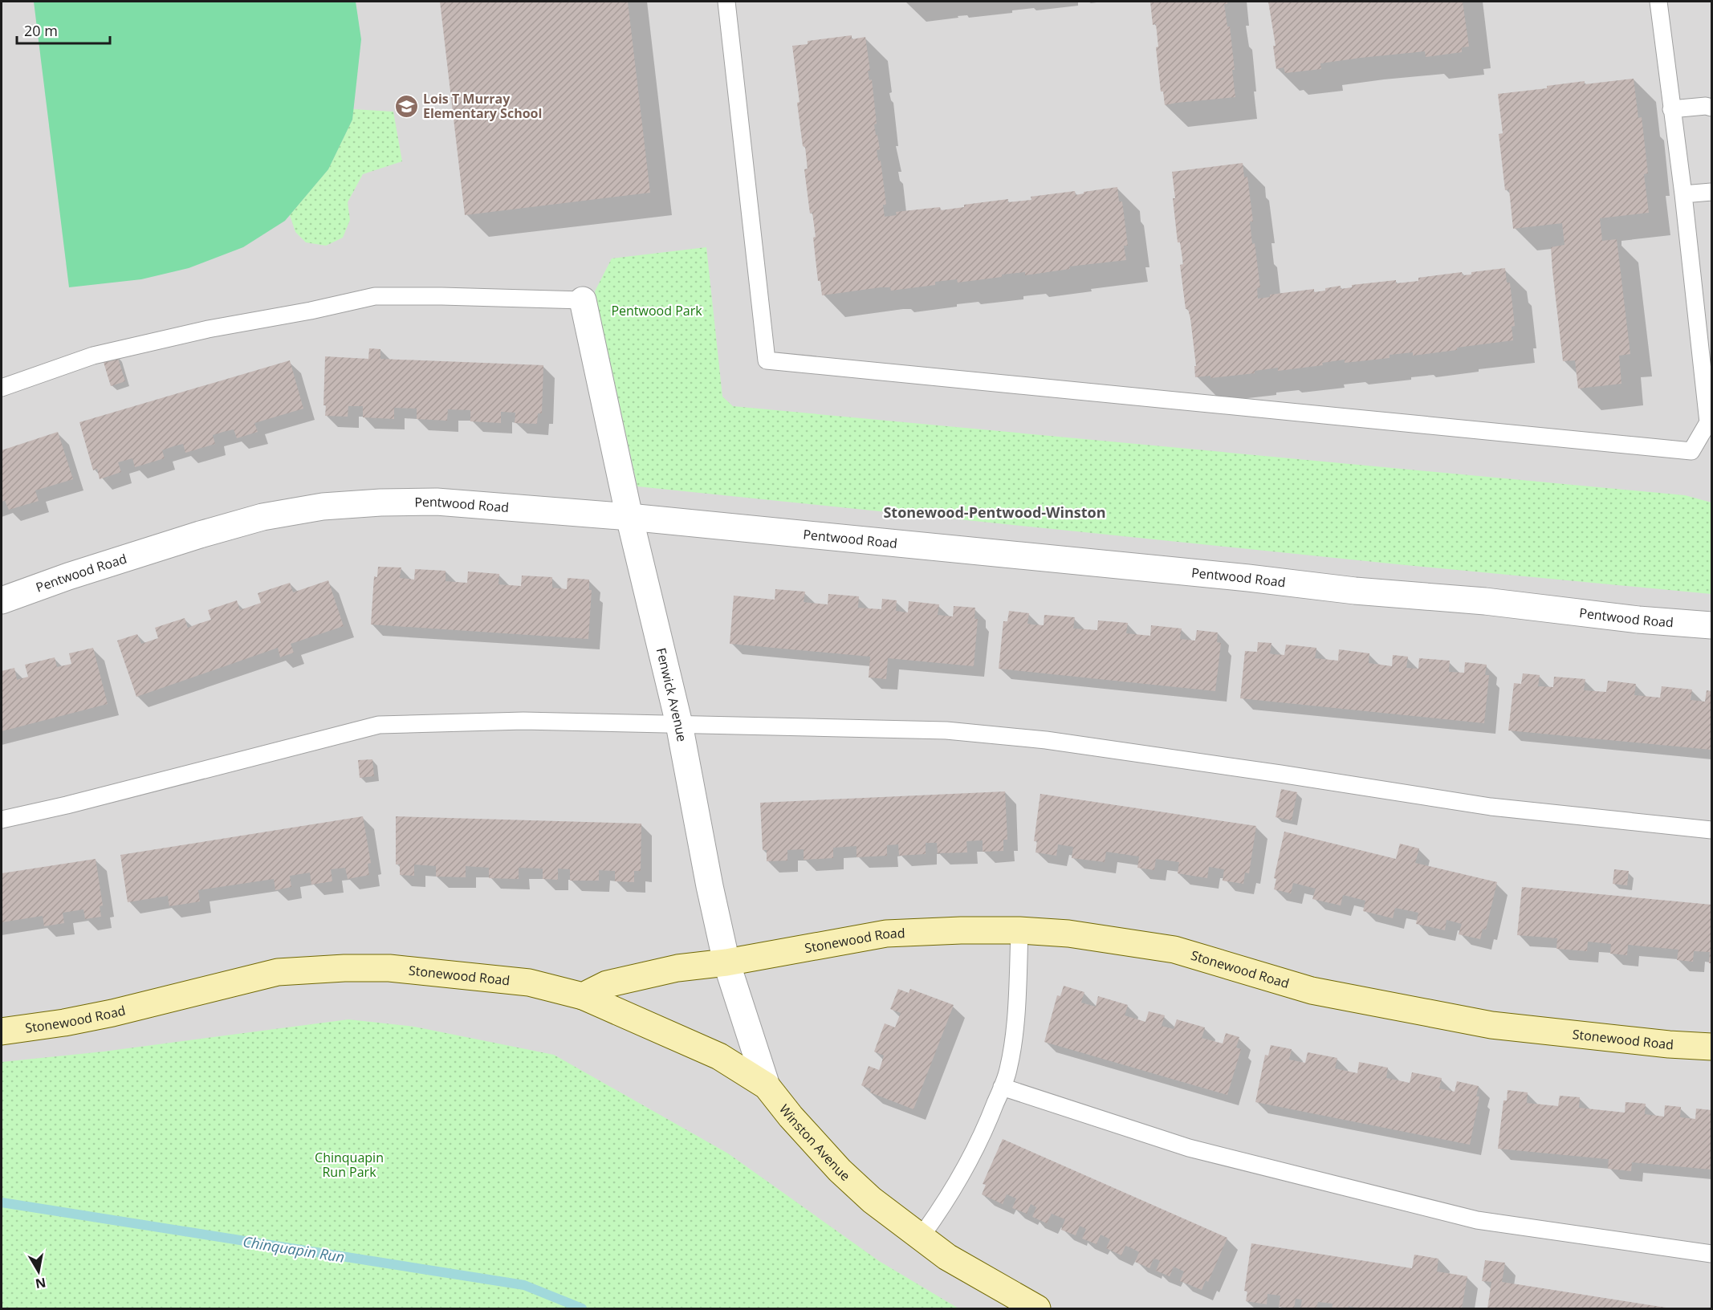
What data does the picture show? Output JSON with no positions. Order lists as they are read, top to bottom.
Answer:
{
  "streets": {
    "street": [
      "Pentwood Road",
      "Fenwick Avenue",
      "Stonewood Road",
      "Winston Avenue"
    ]
  },
  "crossings": [
    ["Pentwood Road", "Fenwick Avenue"],
    ["Fenwick Avenue", "Stonewood Road"],
    ["Fenwick Avenue", "Winston Avenue"],
    ["Stonewood Road", "Winston Avenue"]
  ],
  "districts": ["Stonewood-Pentwood-Winston"],
  "water": ["Chinquapin Run"],
  "parks": ["Pentwood Park", "Chinquapin Run Park"],
  "places": {
    "school or university": ["Lois T Murray Elementary School"]
  },
  "scale_bar": "20 m",
  "north": "bottom"
}
